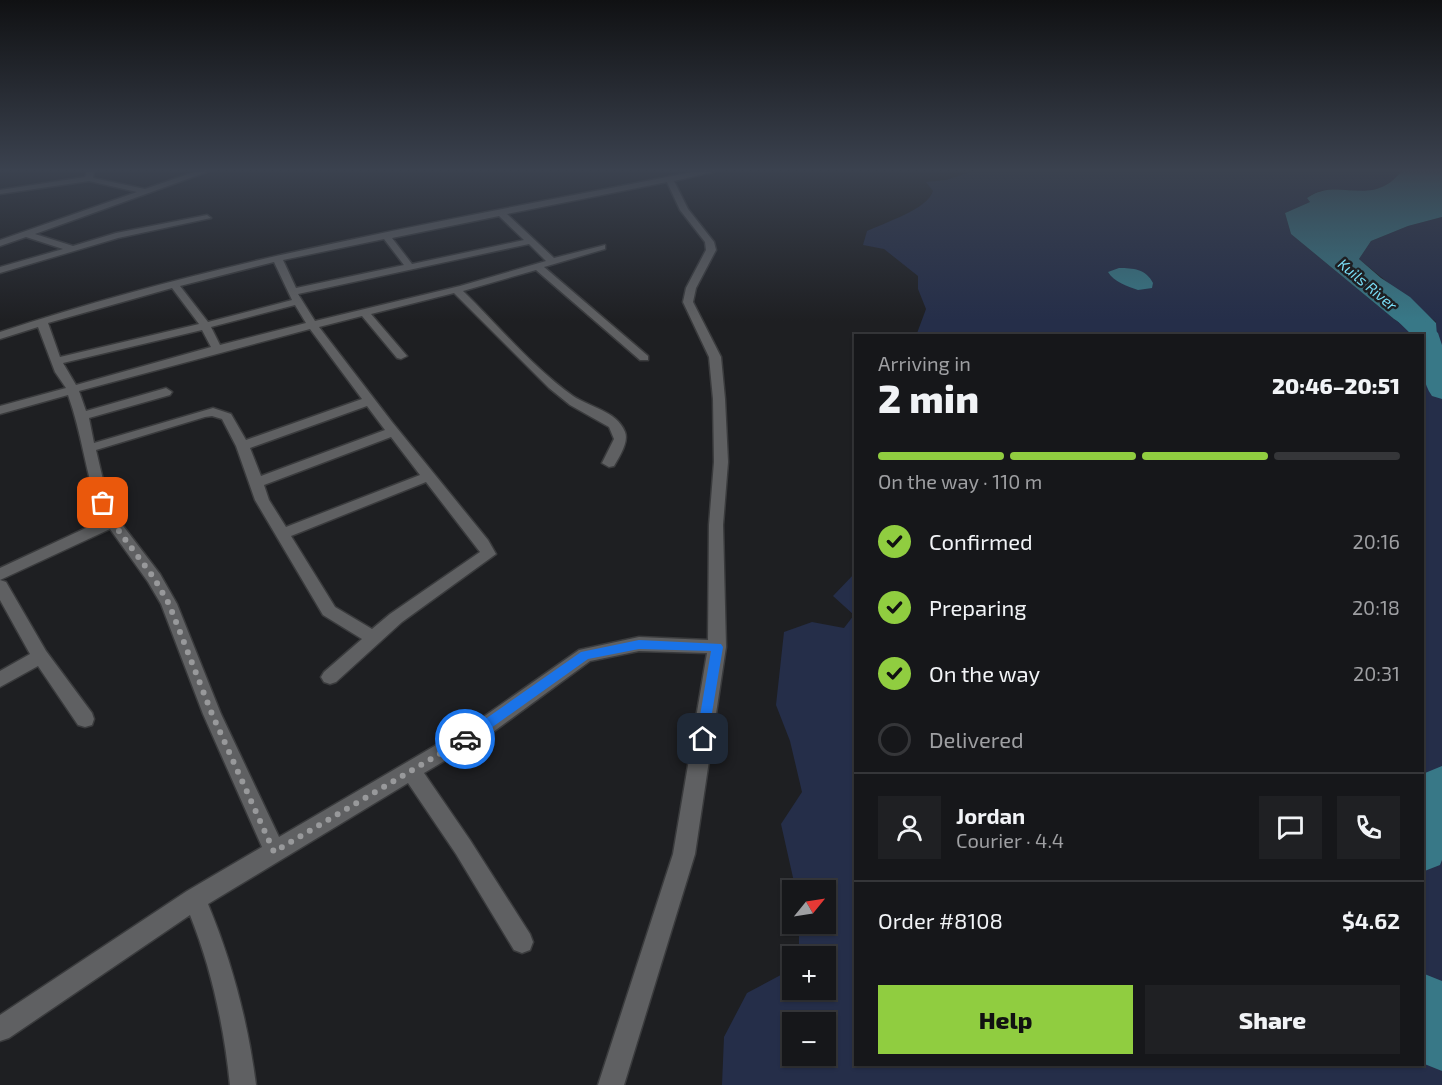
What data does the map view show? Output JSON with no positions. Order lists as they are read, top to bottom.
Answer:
{
  "water": ["Kuils River"],
  "north": "top right",
  "page": {
    "heading": ["2 min", "Arriving in", "20:46–20:51"],
    "panel": [
      "Jordan",
      "Courier · 4.4",
      "Order #8108",
      "$4.62"
    ],
    "bar": "On the way · 110 m",
    "list": [
      ["Confirmed", "20:16"],
      ["Preparing", "20:18"],
      ["On the way", "20:31"],
      "Delivered"
    ],
    "map_buttons": ["+", "−"],
    "buttons": ["Help", "Share"]
  }
}
